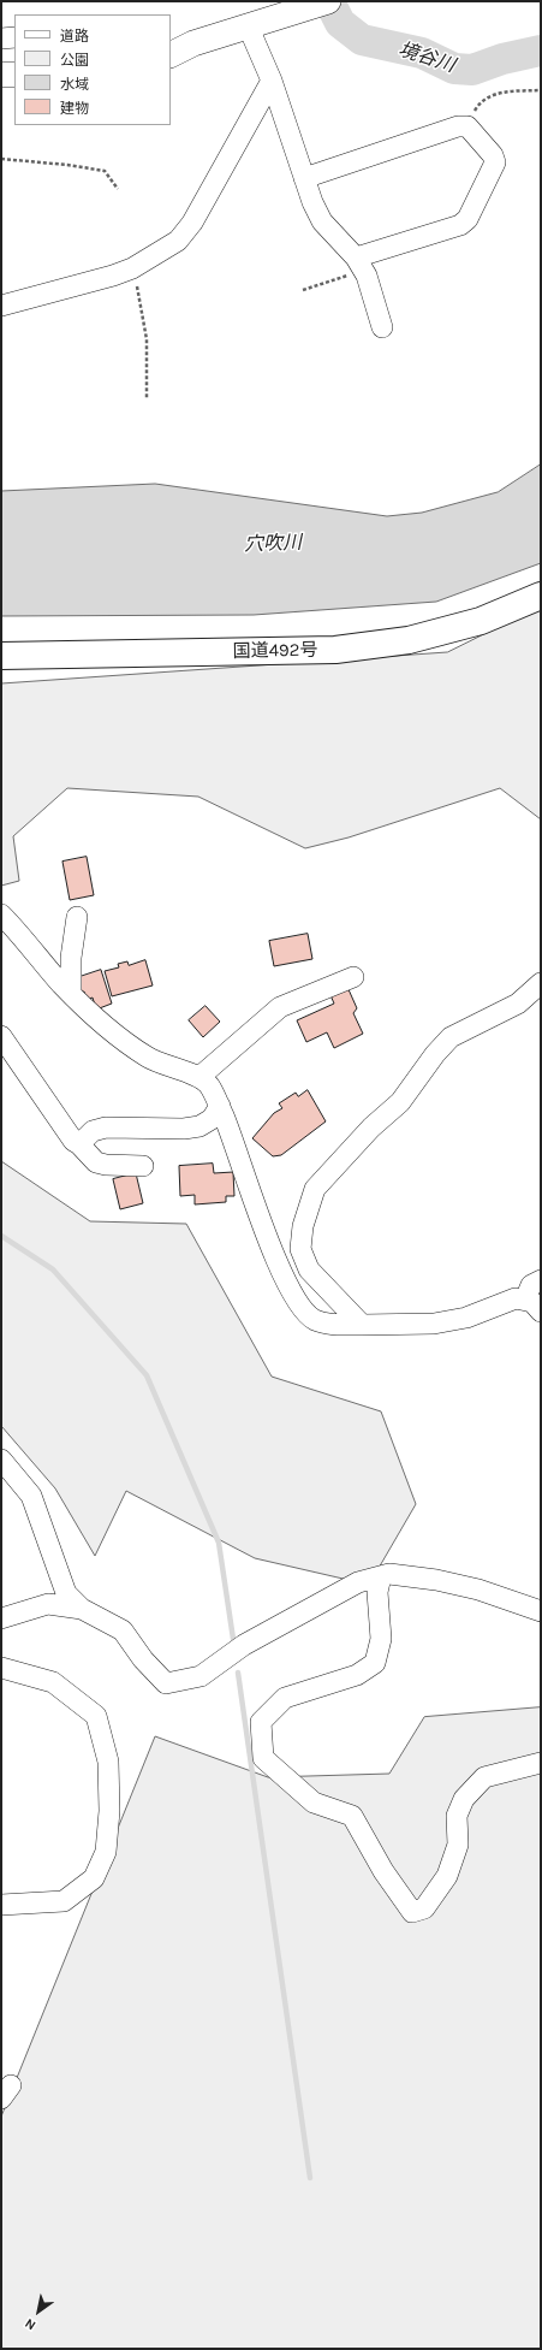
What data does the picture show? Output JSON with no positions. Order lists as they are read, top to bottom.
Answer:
{
  "streets": {
    "highway": ["国道492号"]
  },
  "water": ["境谷川", "穴吹川"],
  "legend": [
    "道路",
    "公園",
    "水域",
    "建物"
  ],
  "north": "bottom left"
}
